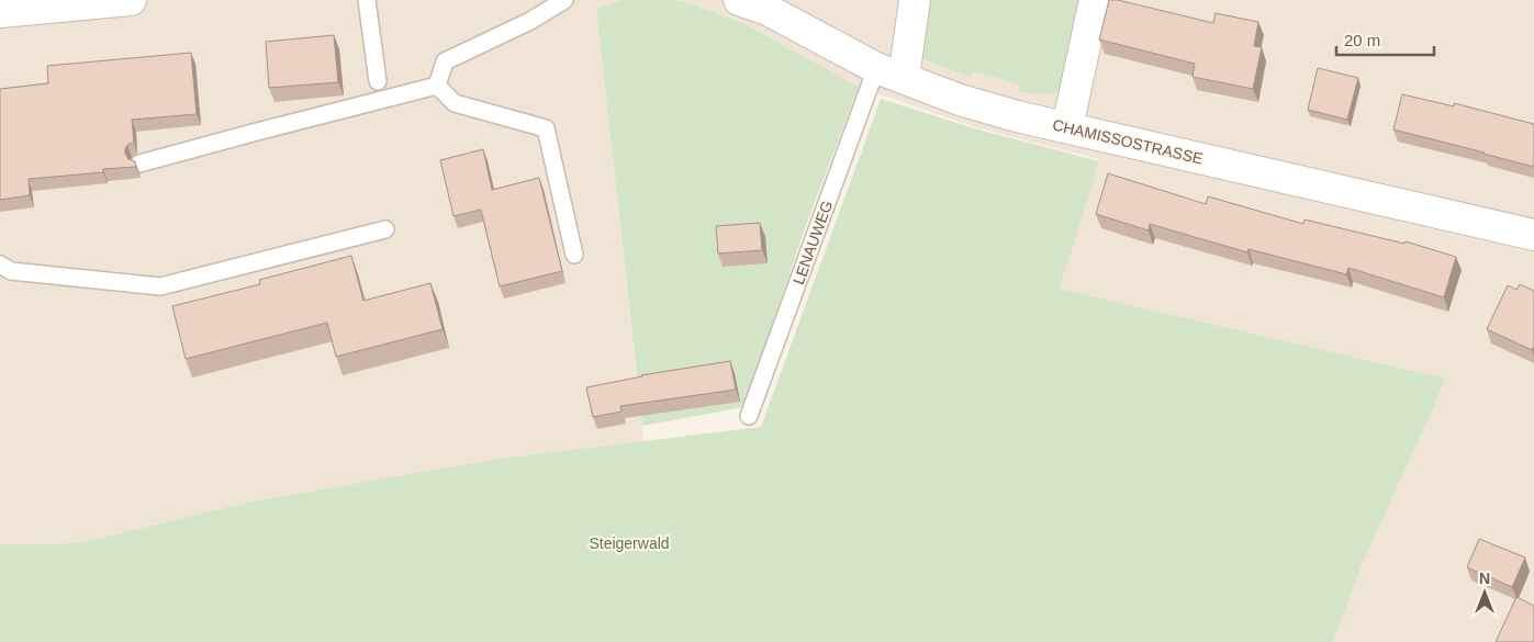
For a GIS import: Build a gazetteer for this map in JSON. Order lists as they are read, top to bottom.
{
  "streets": {
    "street": ["CHAMISSOSTRASSE"],
    "lane": ["LENAUWEG"]
  },
  "crossings": [
    ["CHAMISSOSTRASSE", "LENAUWEG"]
  ],
  "parks": ["Steigerwald"],
  "scale_bar": "20 m",
  "north": "top"
}
